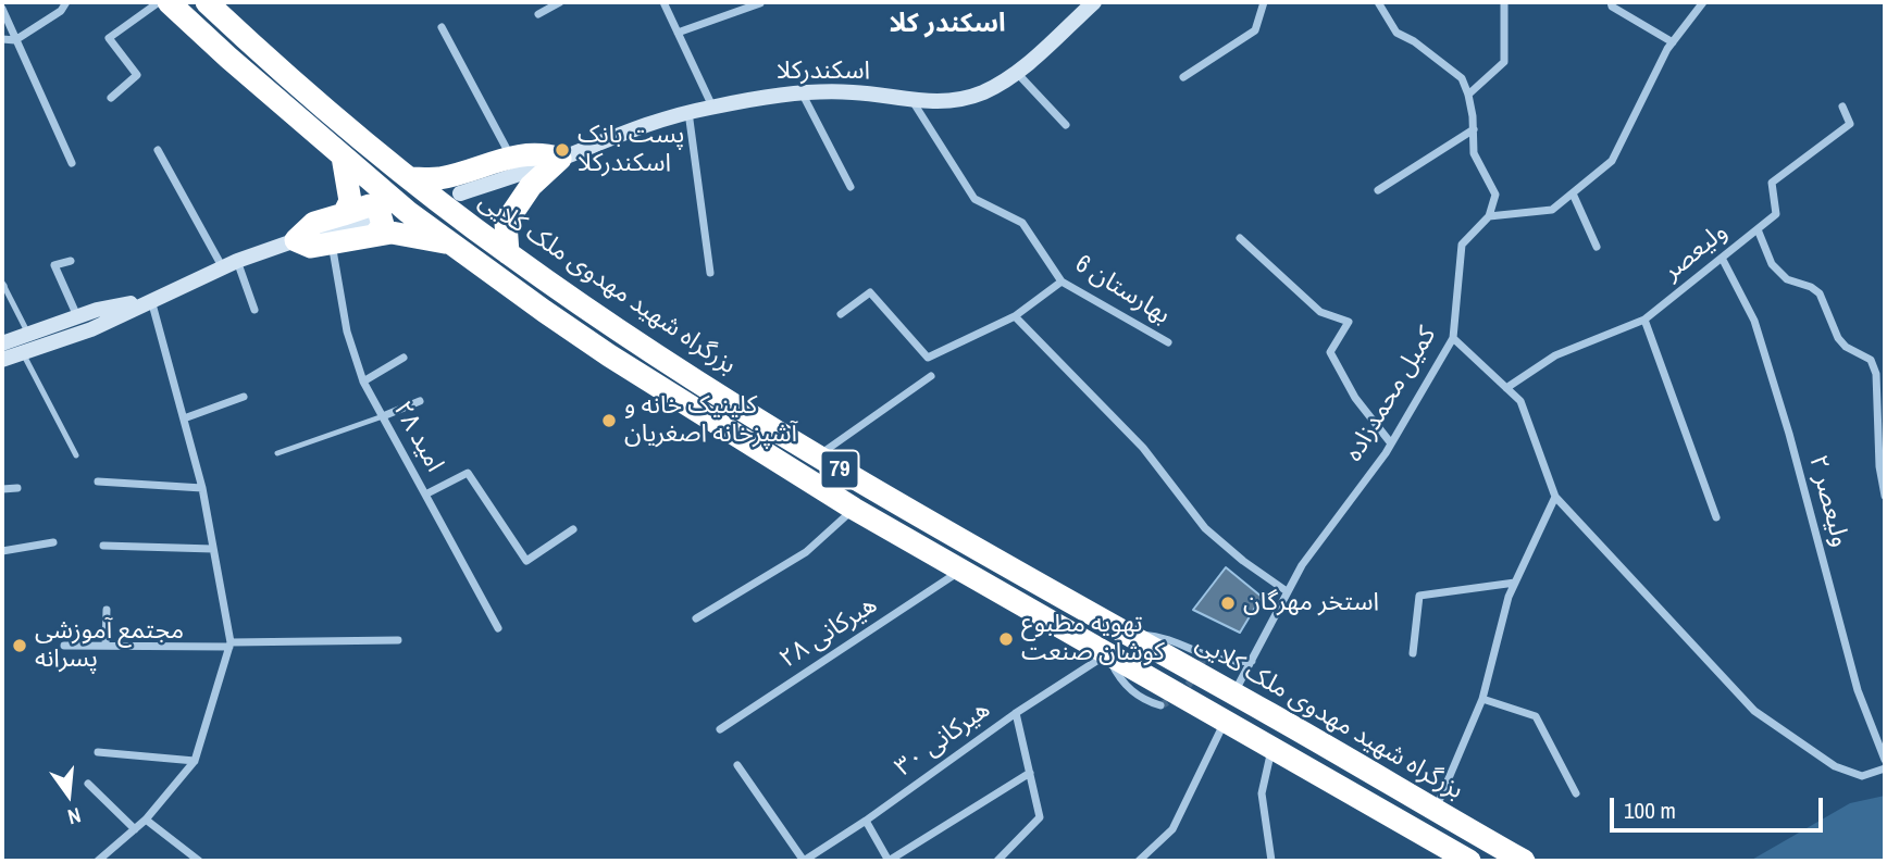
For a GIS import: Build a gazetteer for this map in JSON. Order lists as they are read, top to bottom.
{
  "streets": {
    "highway": ["بزرگراه شهید مهدوی ملک کلایی", "79"],
    "street": [
      "اسکندرکلا",
      "ولیعصر",
      "بهارستان 6",
      "کمیل محمدزاده",
      "امید ۲۸",
      "ولیعصر ۲",
      "هیرکانی ۲۸",
      "هیرکانی ۳۰"
    ]
  },
  "crossings": [
    ["اسکندرکلا", "بهارستان 6"],
    ["ولیعصر", "ولیعصر ۲"],
    ["بزرگراه شهید مهدوی ملک کلایی", "کمیل محمدزاده"],
    ["79", "هیرکانی ۲۸"],
    ["79", "هیرکانی ۳۰"]
  ],
  "districts": ["اسکندر کلا"],
  "places": [
    "پست بانک اسکندرکلا",
    "کلینیک خانه و آشپزخانه اصغریان",
    "استخر مهرگان",
    "تهویه مطبوع کوشان صنعت",
    "مجتمع آموزشی پسرانه"
  ],
  "scale_bar": "100 m",
  "north": "bottom"
}
